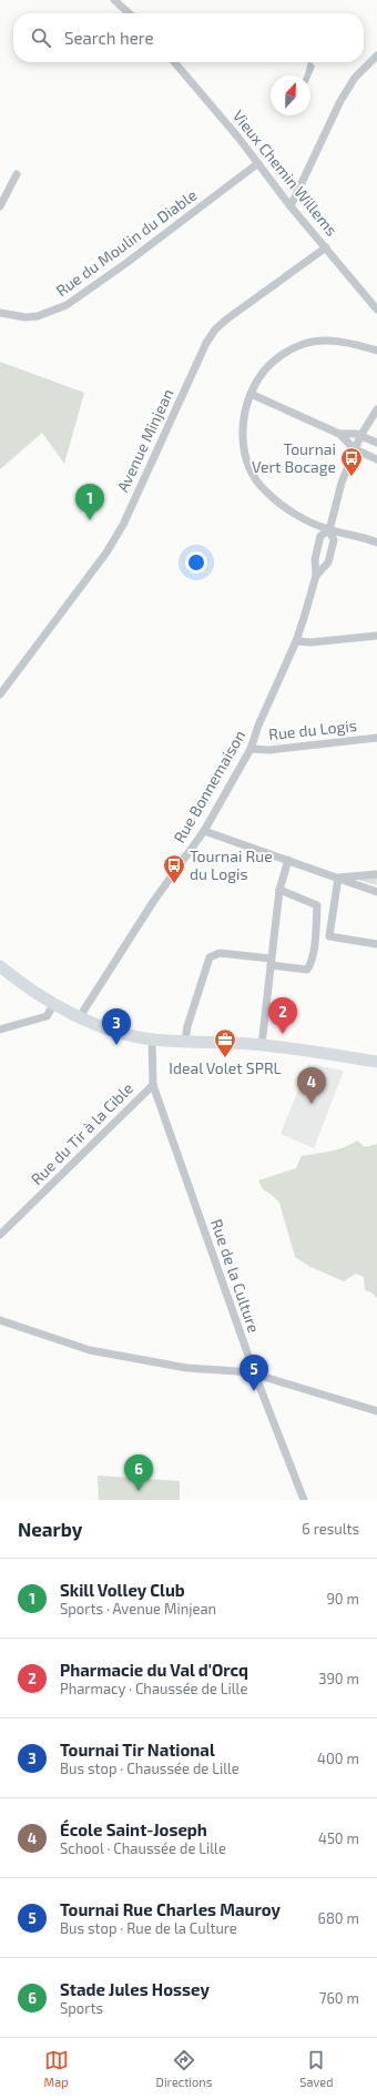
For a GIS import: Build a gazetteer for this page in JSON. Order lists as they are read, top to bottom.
{
  "streets": {
    "street": [
      "Vieux Chemin Willems",
      "Rue du Moulin du Diable",
      "Avenue Minjean",
      "Rue du Logis",
      "Rue Bonnemaison",
      "Rue du Tir à la Cible",
      "Rue de la Culture"
    ]
  },
  "crossings": [
    ["Vieux Chemin Willems", "Rue du Moulin du Diable"],
    ["Vieux Chemin Willems", "Avenue Minjean"],
    ["Rue du Logis", "Rue Bonnemaison"],
    ["Rue du Tir à la Cible", "Rue de la Culture"]
  ],
  "places": {
    "bus stop": ["Tournai Vert Bocage", "Tournai Rue du Logis"],
    "office": ["Ideal Volet SPRL"]
  },
  "north": "top",
  "page": {
    "search": "Search here",
    "pins": [
      "1",
      "2",
      "3",
      "4",
      "5",
      "6"
    ],
    "heading": ["Nearby", "6 results"],
    "list": [
      {
        "mark": "1",
        "name": "Skill Volley Club",
        "note": "Sports · Avenue Minjean",
        "value": "90 m"
      },
      {
        "mark": "2",
        "name": "Pharmacie du Val d'Orcq",
        "note": "Pharmacy · Chaussée de Lille",
        "value": "390 m"
      },
      {
        "mark": "3",
        "name": "Tournai Tir National",
        "note": "Bus stop · Chaussée de Lille",
        "value": "400 m"
      },
      {
        "mark": "4",
        "name": "École Saint-Joseph",
        "note": "School · Chaussée de Lille",
        "value": "450 m"
      },
      {
        "mark": "5",
        "name": "Tournai Rue Charles Mauroy",
        "note": "Bus stop · Rue de la Culture",
        "value": "680 m"
      },
      {
        "mark": "6",
        "name": "Stade Jules Hossey",
        "note": "Sports",
        "value": "760 m"
      }
    ],
    "nav": ["Map", "Directions", "Saved"]
  }
}
